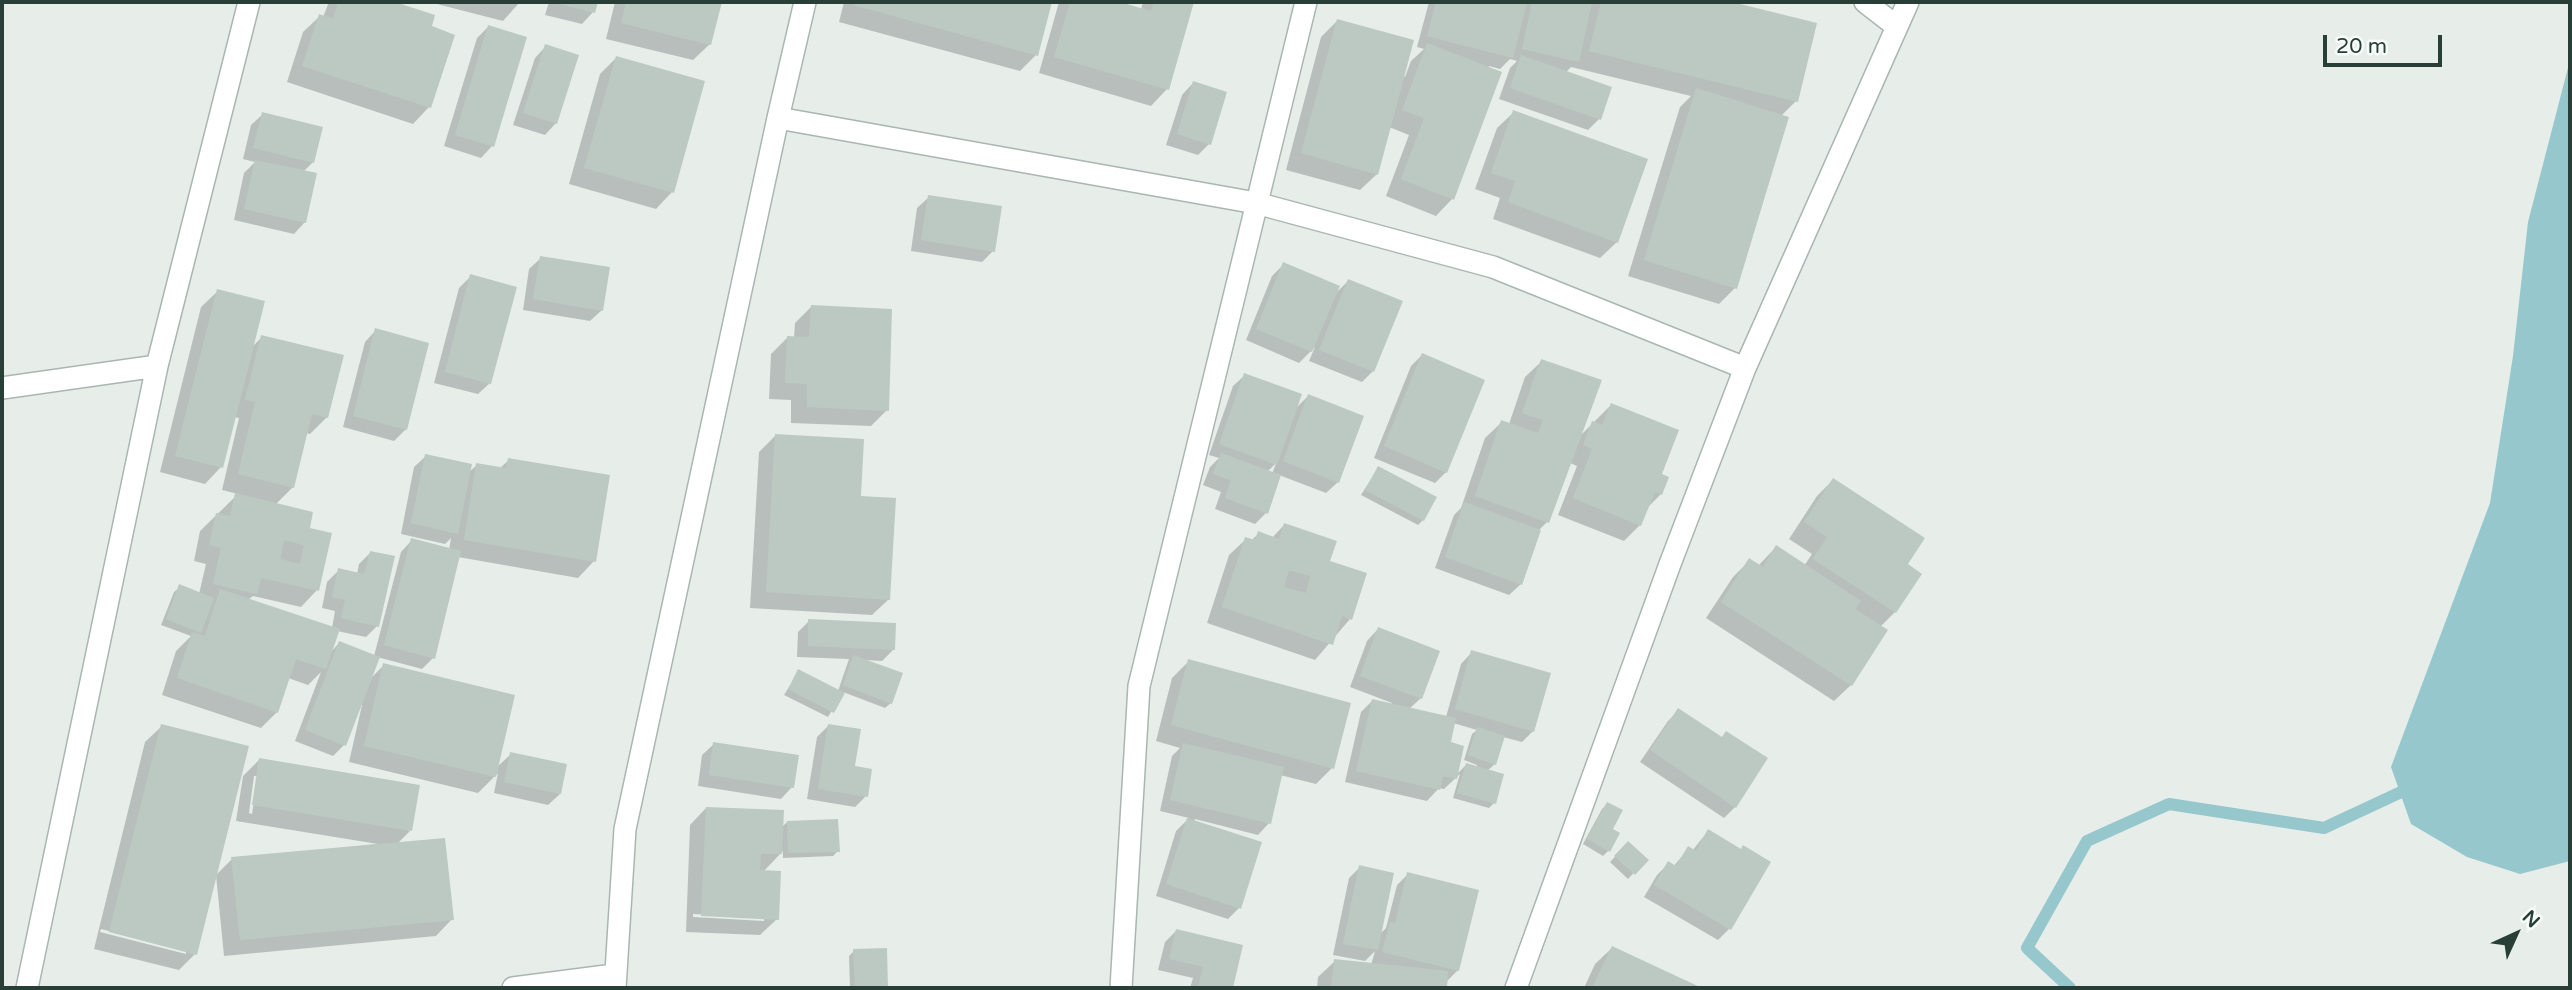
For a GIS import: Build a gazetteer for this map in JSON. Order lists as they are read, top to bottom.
{
  "scale_bar": "20 m",
  "north": "top right"
}
